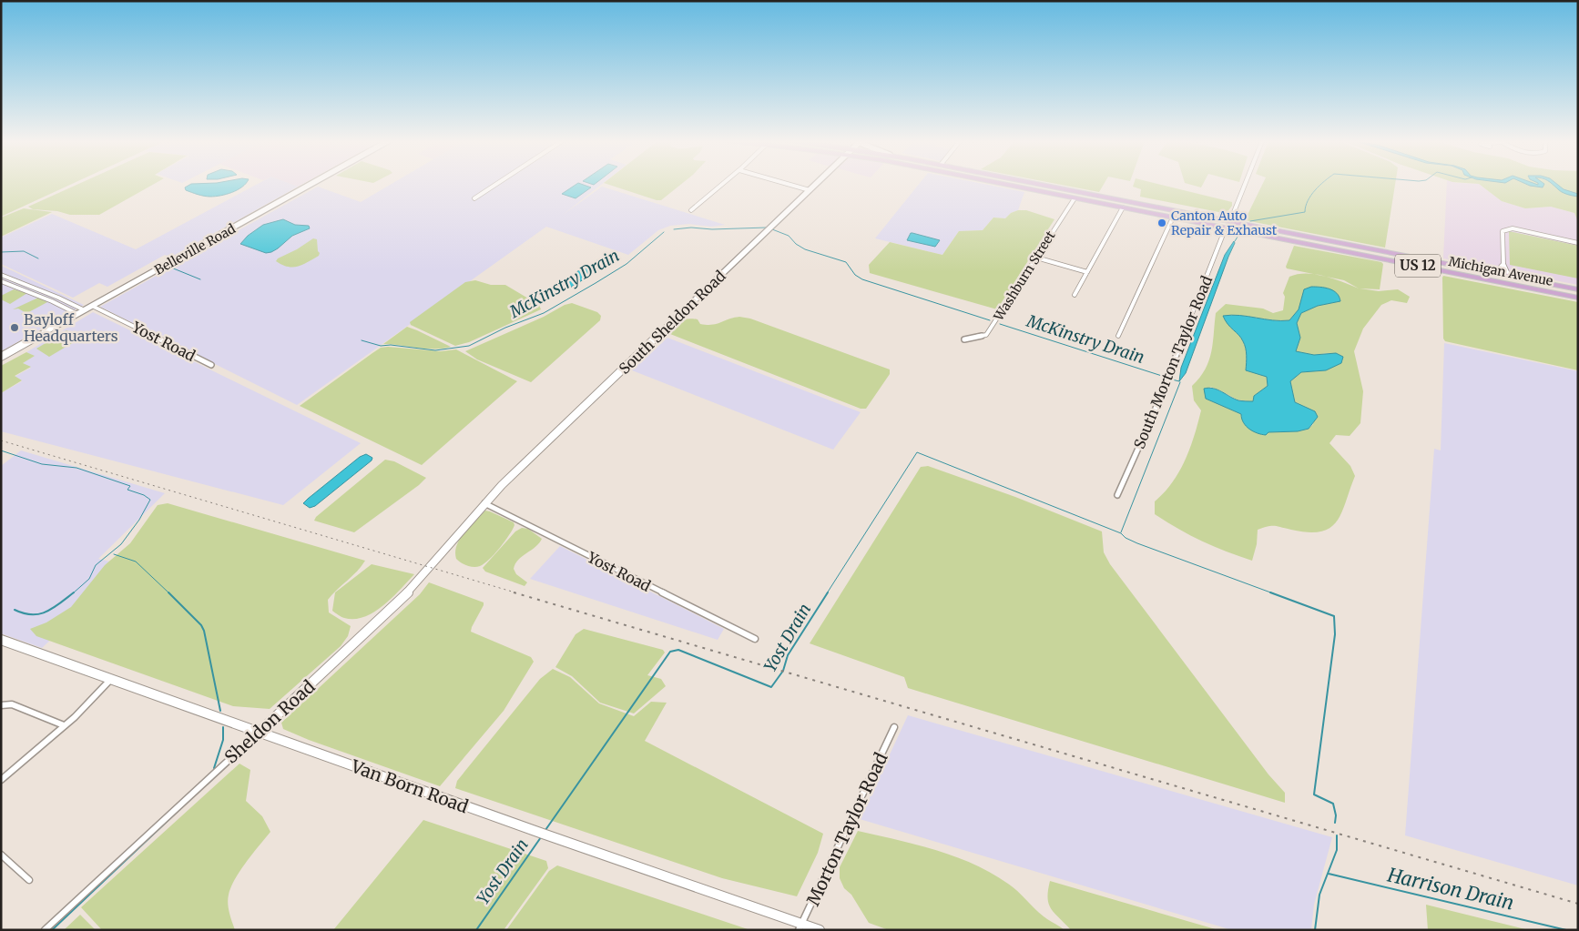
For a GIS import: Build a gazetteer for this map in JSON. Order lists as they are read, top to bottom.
{
  "streets": {
    "main road": ["US 12", "Michigan Avenue"],
    "street": [
      "Belleville Road",
      "Washburn Street",
      "South Sheldon Road",
      "Yost Road",
      "South Morton Taylor Road",
      "Sheldon Road",
      "Van Born Road",
      "Morton Taylor Road"
    ]
  },
  "crossings": [
    ["Belleville Road", "Yost Road"],
    ["Michigan Avenue", "Washburn Street"],
    ["Michigan Avenue", "South Morton Taylor Road"],
    ["South Sheldon Road", "Yost Road"],
    ["South Sheldon Road", "Sheldon Road"],
    ["Yost Road", "Sheldon Road"],
    ["Sheldon Road", "Van Born Road"],
    ["Van Born Road", "Morton Taylor Road"]
  ],
  "water": ["McKinstry Drain", "Yost Drain", "Harrison Drain"],
  "places": ["Canton Auto Repair & Exhaust", "Bayloff Headquarters"]
}
